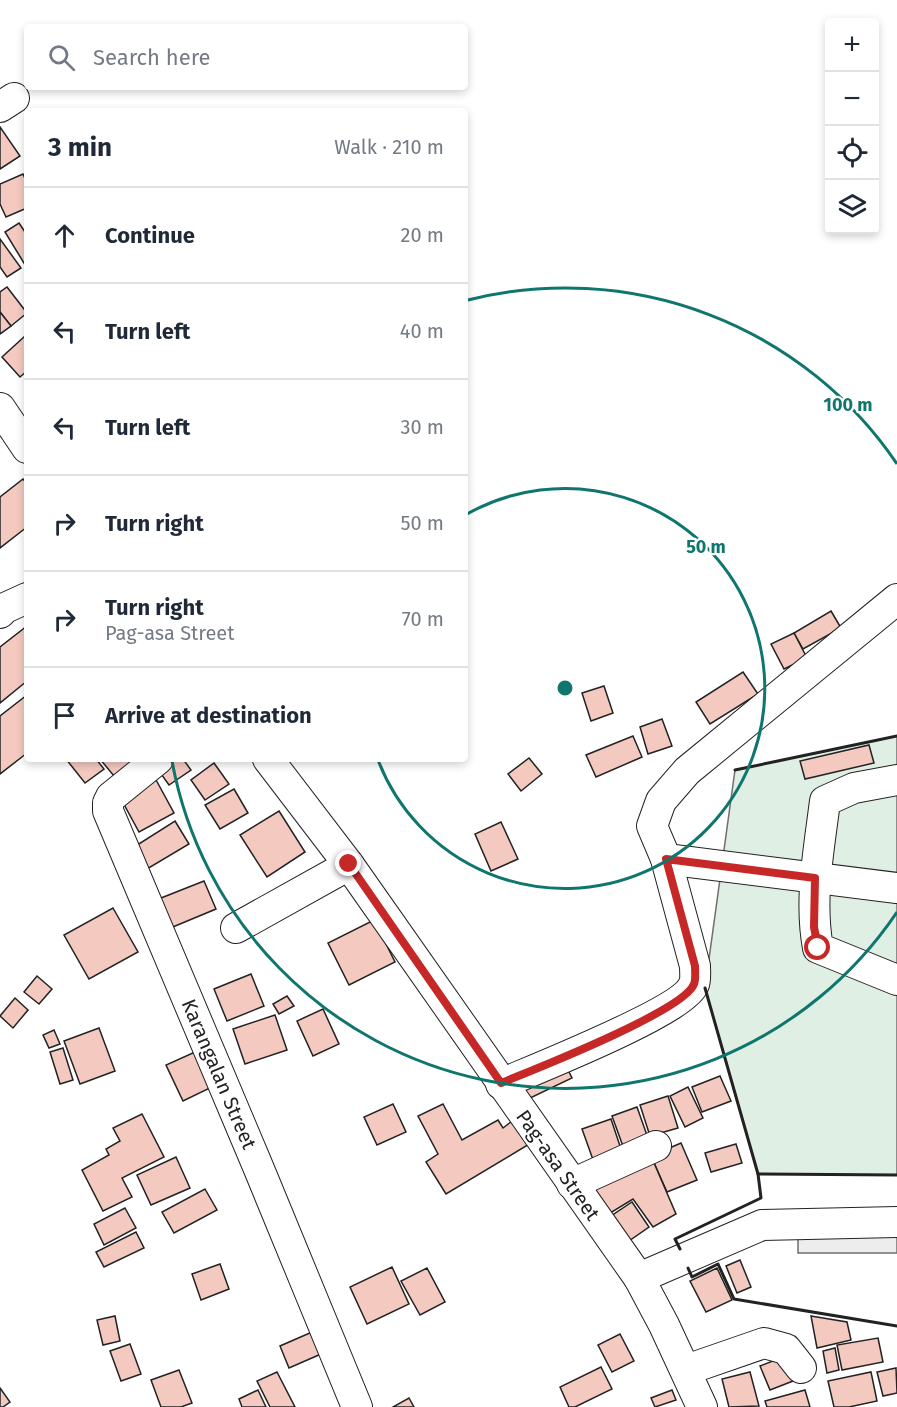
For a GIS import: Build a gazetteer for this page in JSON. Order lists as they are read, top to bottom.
{
  "streets": {
    "street": ["Karangalan Street", "Pag-asa Street"]
  },
  "page": {
    "map_buttons": ["+", "−"],
    "search": "Search here",
    "heading": ["3 min", "Walk · 210 m"],
    "list": [
      ["Continue", "20 m"],
      ["Turn left", "40 m"],
      ["Turn left", "30 m"],
      ["Turn right", "50 m"],
      ["Turn right", "Pag-asa Street", "70 m"],
      "Arrive at destination"
    ]
  },
  "rings": ["100 m", "50 m"]
}
